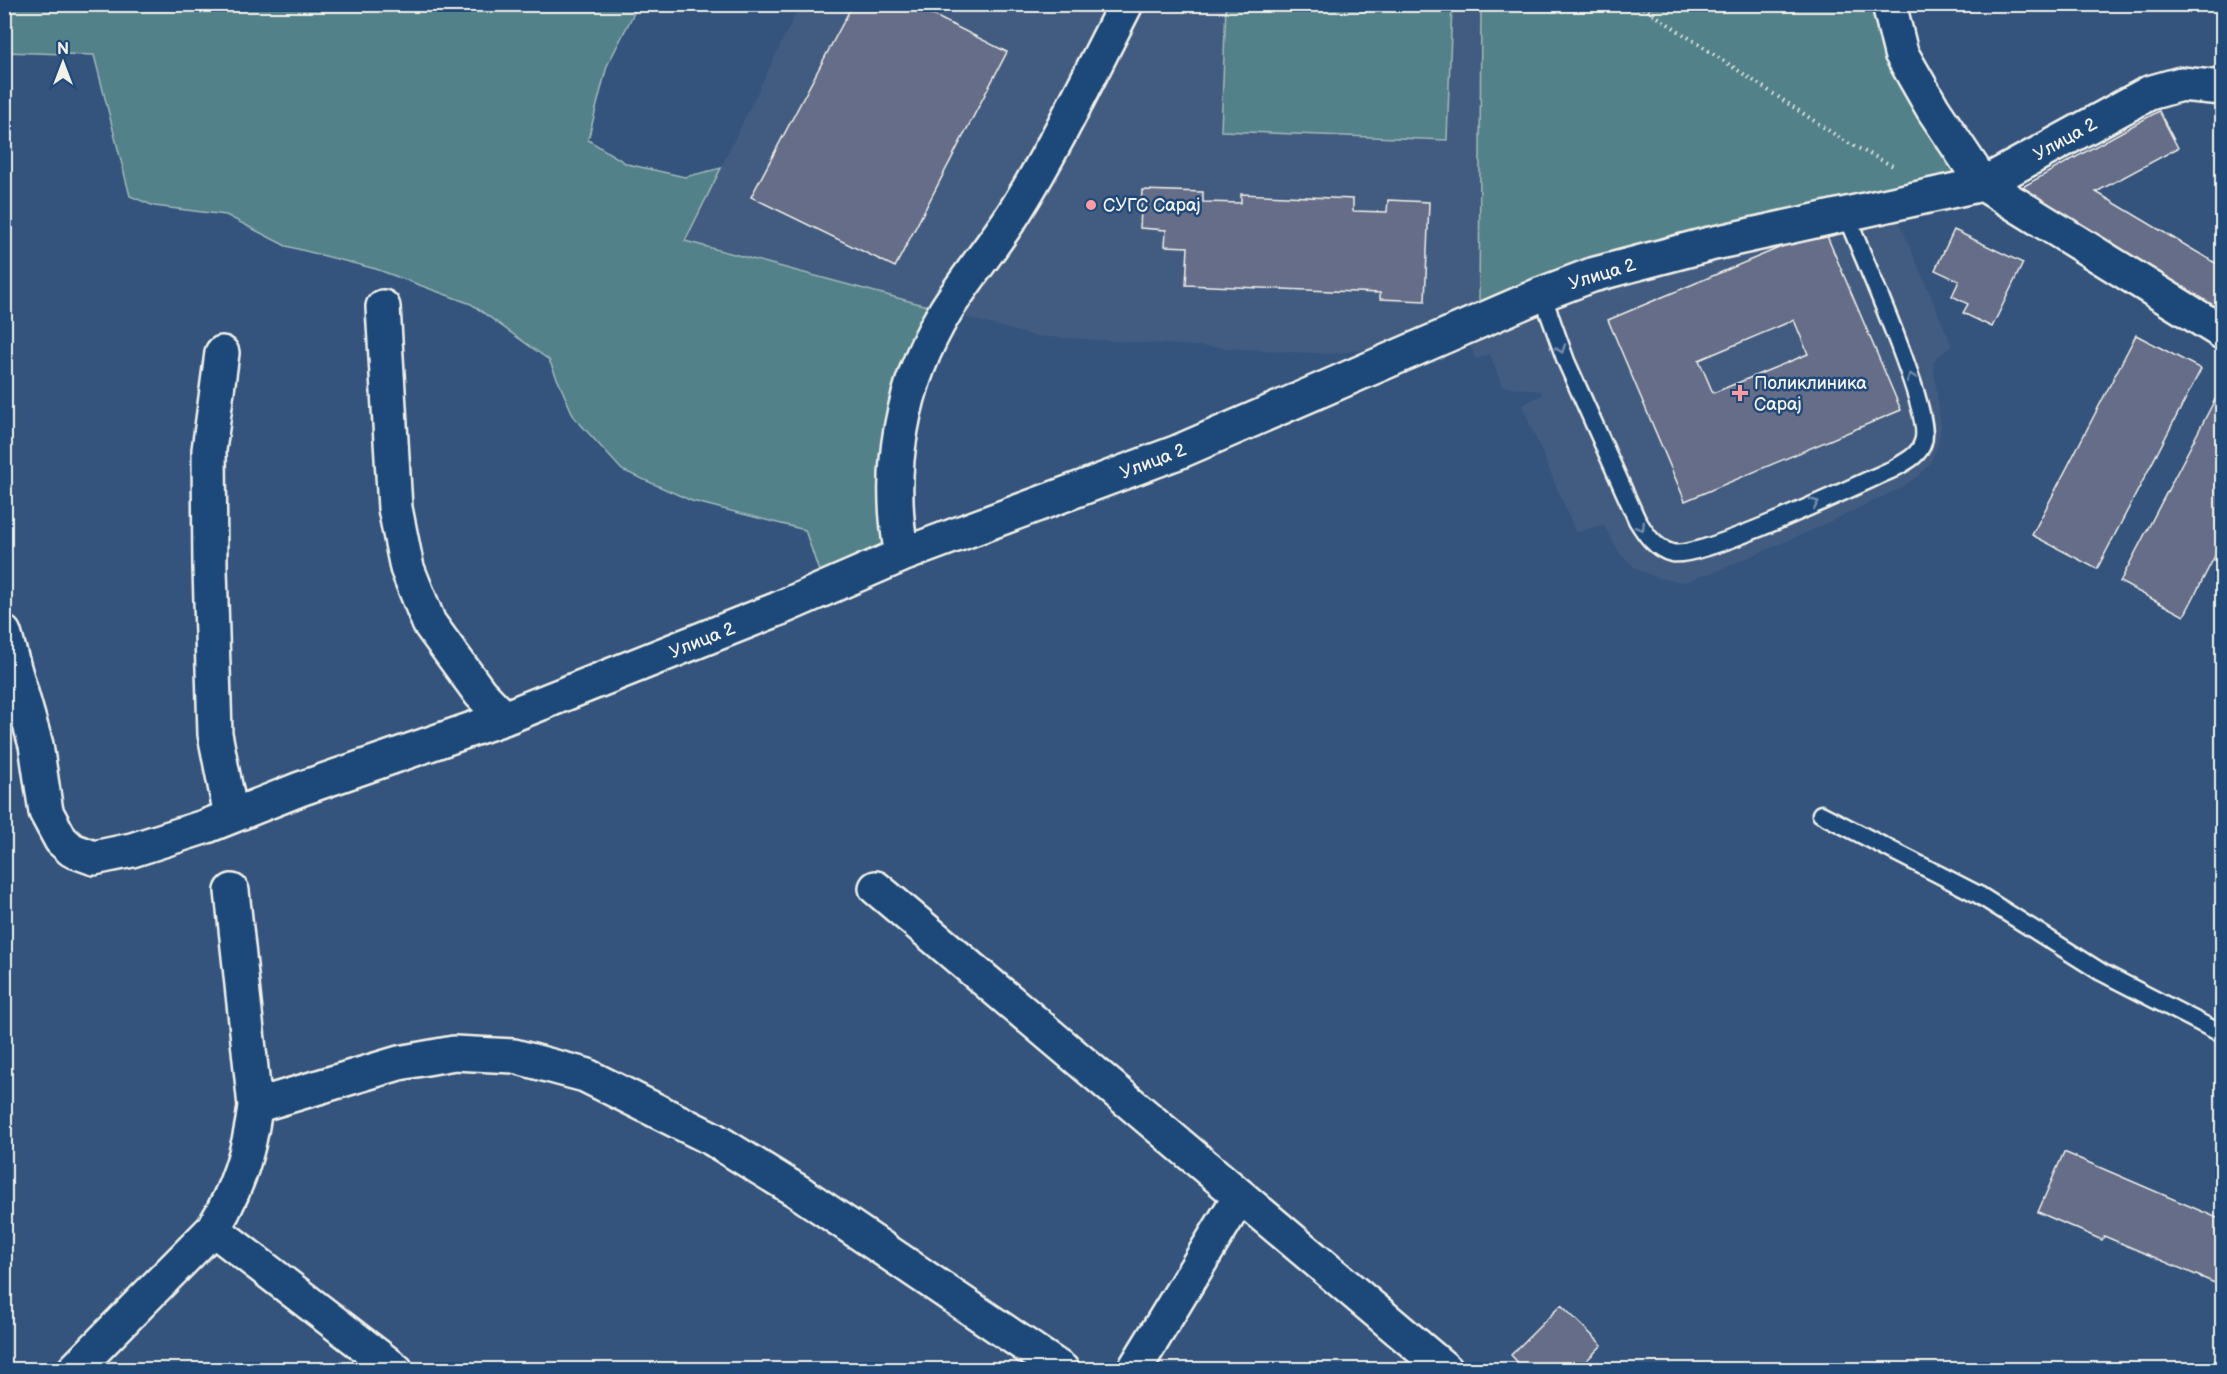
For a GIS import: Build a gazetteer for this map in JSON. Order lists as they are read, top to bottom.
{
  "streets": {
    "street": ["Улица 2"]
  },
  "places": {
    "other": ["СУГС Сарај"],
    "health": ["Поликлиника Сарај"]
  },
  "north": "top"
}
